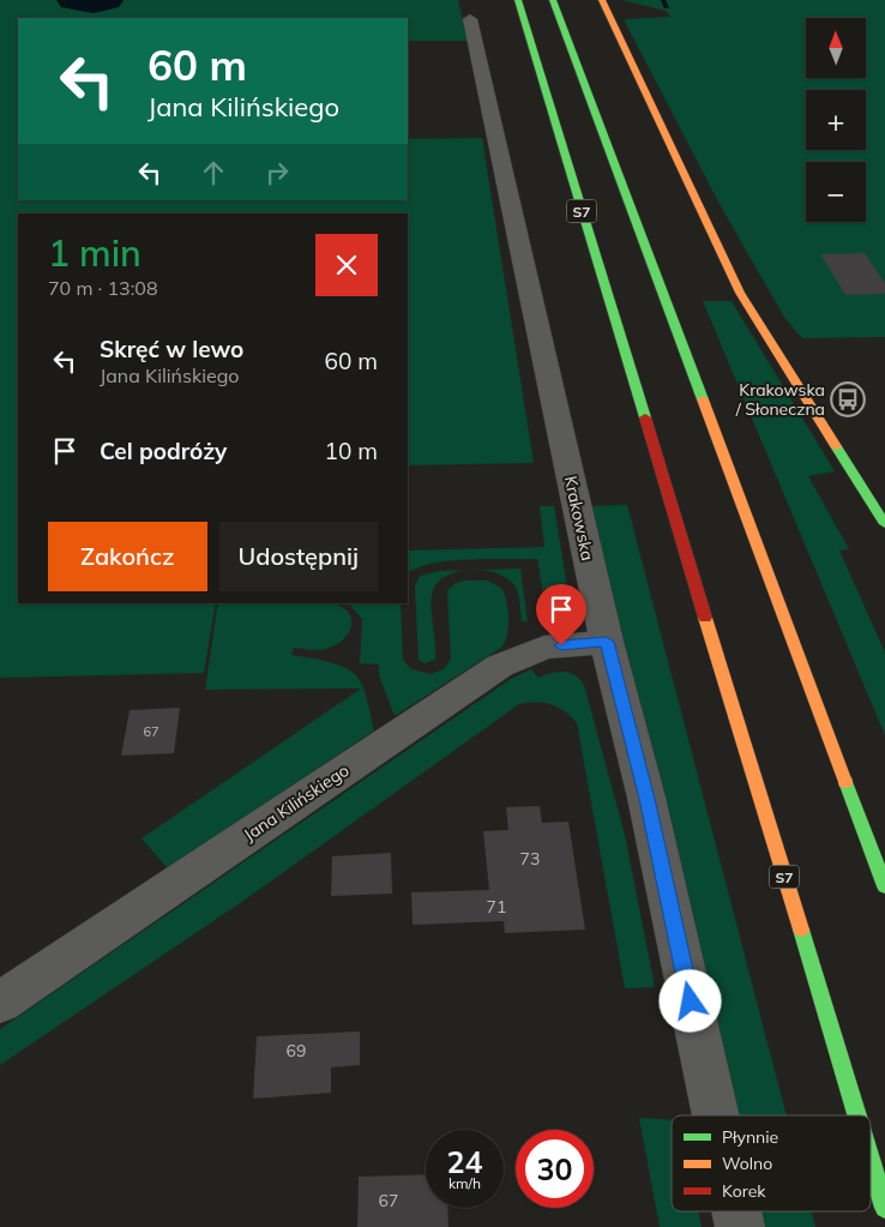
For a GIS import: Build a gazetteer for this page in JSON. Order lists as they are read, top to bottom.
{
  "streets": {
    "main road": ["S7"],
    "street": ["Krakowska", "Jana Kilińskiego"]
  },
  "crossings": [
    ["Krakowska", "Jana Kilińskiego"]
  ],
  "places": {
    "bus stop": ["Krakowska / Słoneczna"]
  },
  "house_numbers": [
    "67",
    "73",
    "71",
    "69",
    "67"
  ],
  "legend": ["Płynnie", "Wolno", "Korek"],
  "north": "top",
  "page": {
    "map_buttons": ["+", "−"],
    "turn": ["60 m", "Jana Kilińskiego"],
    "heading": ["1 min", "70 m · 13:08"],
    "list": [
      {
        "name": "Skręć w lewo",
        "note": "Jana Kilińskiego",
        "value": "60 m"
      },
      {
        "name": "Cel podróży",
        "value": "10 m"
      }
    ],
    "buttons": ["Zakończ", "Udostępnij"],
    "speed": "24 km/h",
    "limit": "30"
  }
}
